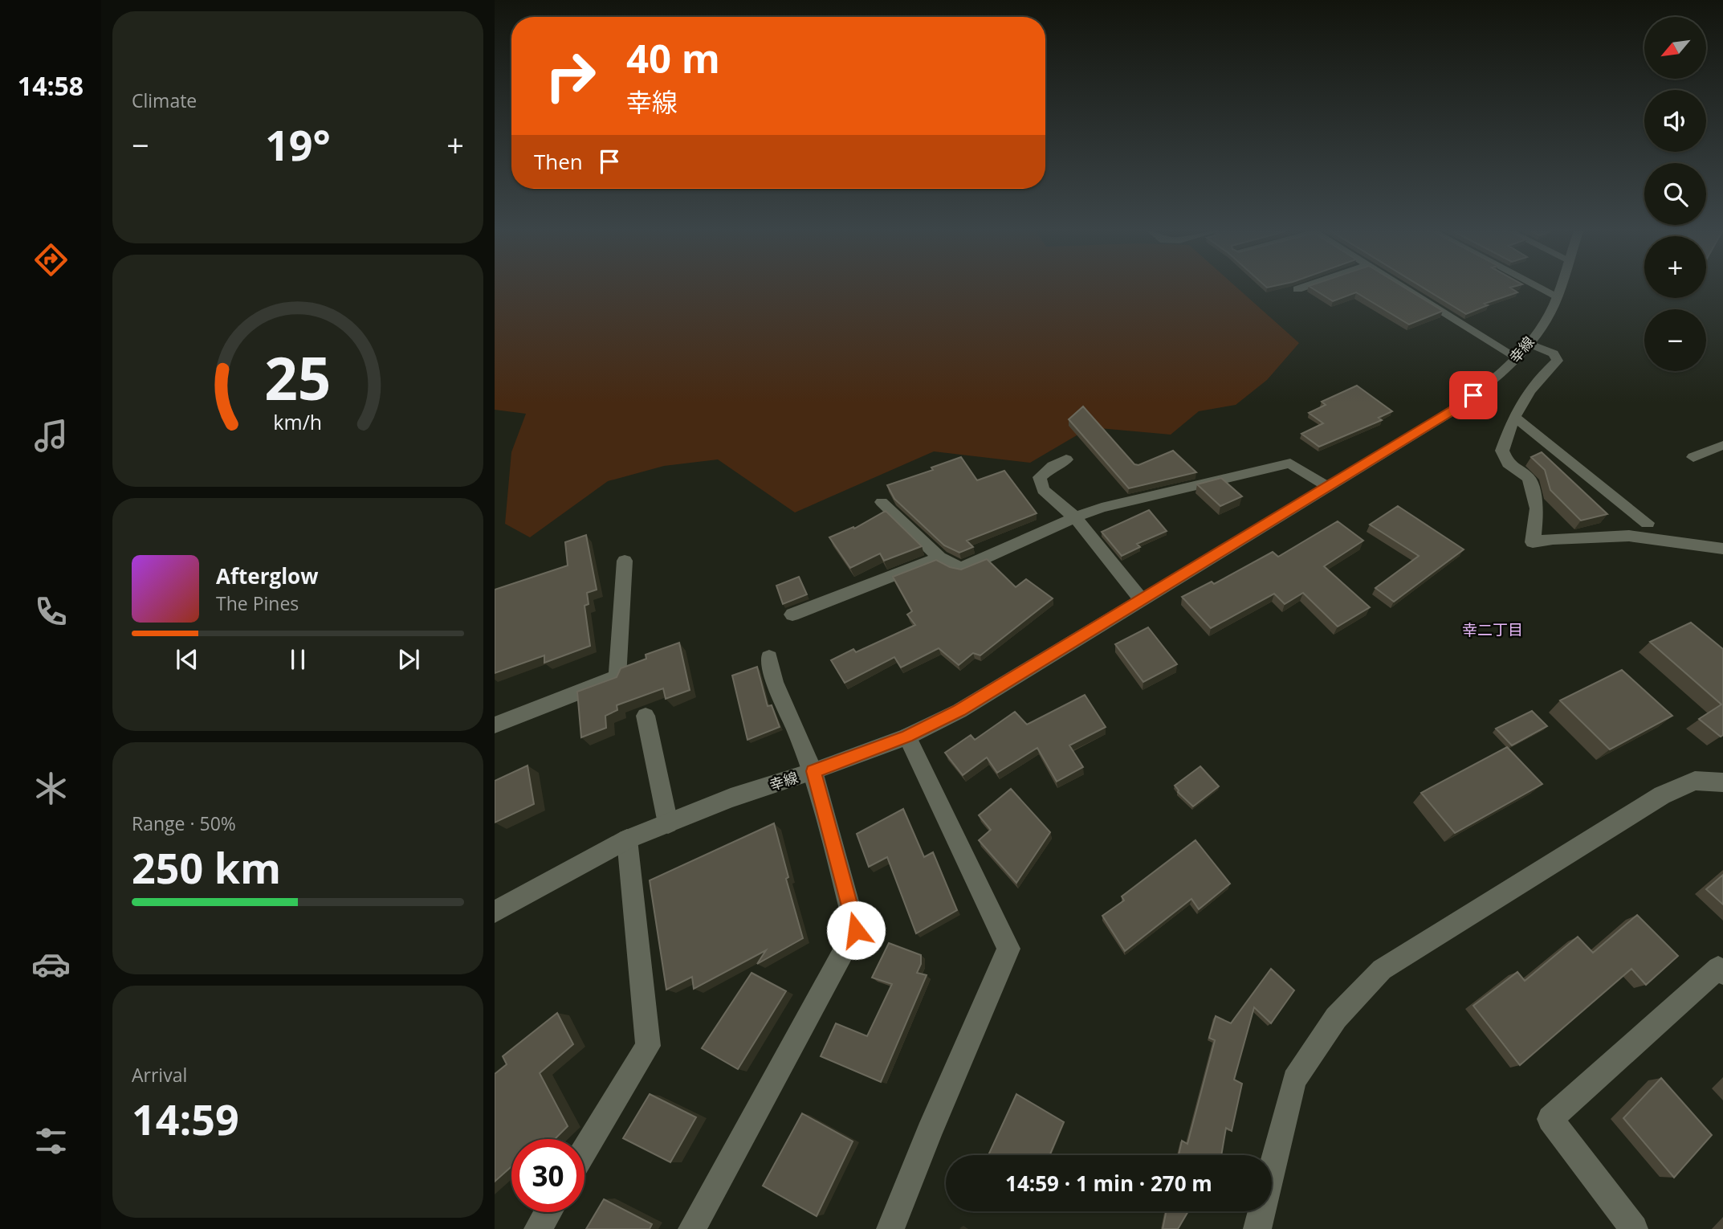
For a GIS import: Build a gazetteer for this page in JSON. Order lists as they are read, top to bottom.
{
  "streets": {
    "street": ["幸線"]
  },
  "districts": ["幸二丁目"],
  "north": "bottom left",
  "page": {
    "tabs": "14:58",
    "tile": [
      "Climate",
      ["Range · 50%", "250 km"],
      ["Arrival", "14:59"]
    ],
    "map_buttons": ["+", "−"],
    "turn": ["40 m", "幸線"],
    "heat": ["−", "19°", "+"],
    "then": "Then",
    "song": ["Afterglow", "The Pines"],
    "limit": "30",
    "trip": "14:59 · 1 min · 270 m",
    "gauge": ["25", "km/h"]
  }
}
